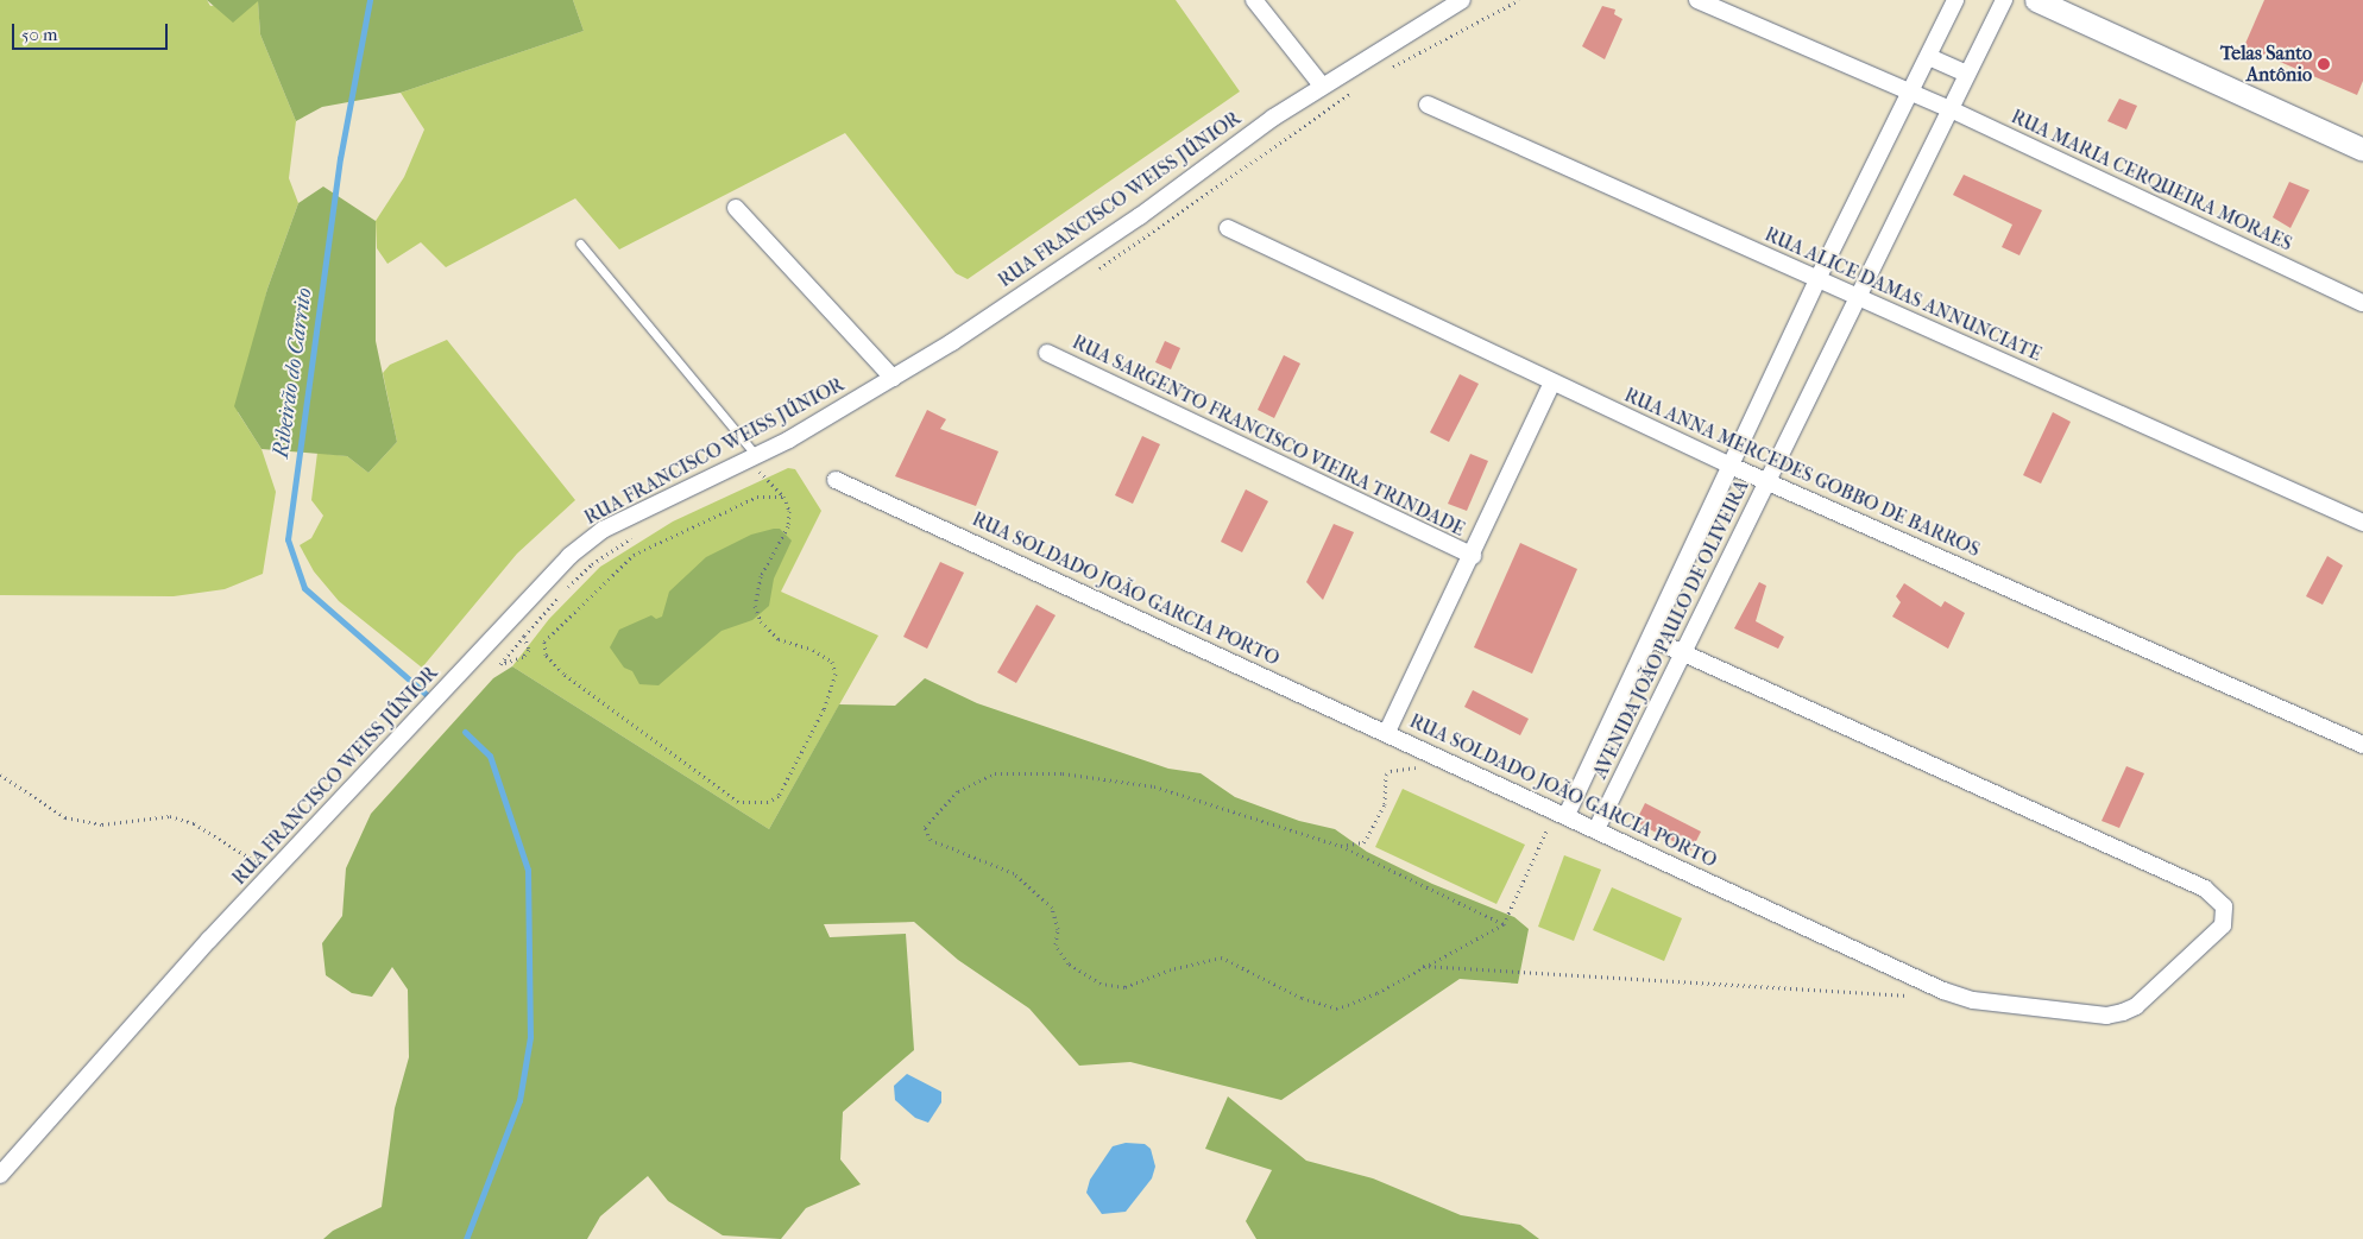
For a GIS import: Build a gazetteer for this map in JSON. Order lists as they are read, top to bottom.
{
  "streets": {
    "street": [
      "RUA MARIA CERQUEIRA MORAES",
      "RUA FRANCISCO WEISS JÚNIOR",
      "RUA ALICE DAMAS ANNUNCIATE",
      "RUA SARGENTO FRANCISCO VIEIRA TRINDADE",
      "RUA ANNA MERCEDES GOBBO DE BARROS",
      "RUA SOLDADO JOÃO GARCIA PORTO",
      "AVENIDA JOÃO PAULO DE OLIVEIRA"
    ]
  },
  "crossings": [
    ["RUA MARIA CERQUEIRA MORAES", "AVENIDA JOÃO PAULO DE OLIVEIRA"],
    ["RUA ALICE DAMAS ANNUNCIATE", "AVENIDA JOÃO PAULO DE OLIVEIRA"],
    ["RUA ANNA MERCEDES GOBBO DE BARROS", "AVENIDA JOÃO PAULO DE OLIVEIRA"],
    ["RUA SOLDADO JOÃO GARCIA PORTO", "AVENIDA JOÃO PAULO DE OLIVEIRA"]
  ],
  "water": ["Ribeirão do Carrito"],
  "places": ["Telas Santo Antônio"],
  "scale_bar": "50 m"
}
